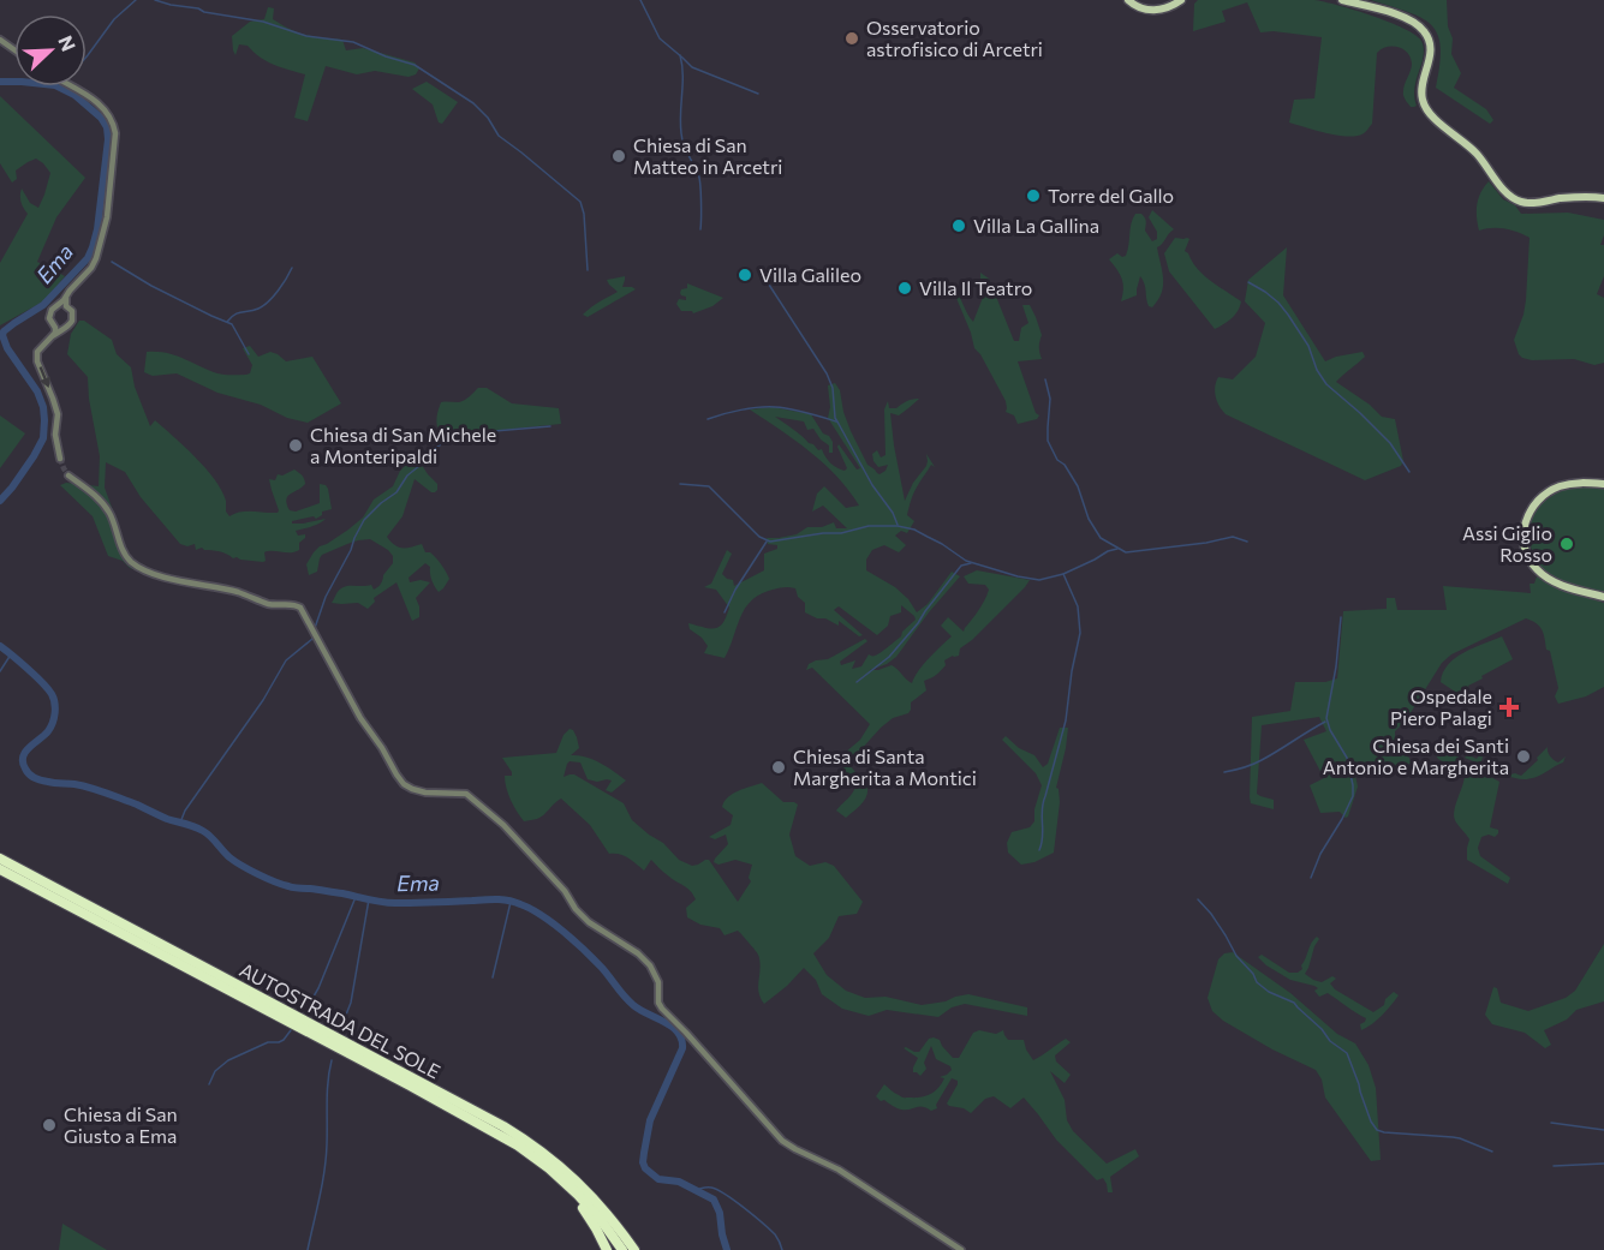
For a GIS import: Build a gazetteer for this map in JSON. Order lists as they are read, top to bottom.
{
  "streets": {
    "highway": ["AUTOSTRADA DEL SOLE"]
  },
  "water": ["Ema"],
  "places": {
    "other": [
      "Osservatorio astrofisico di Arcetri",
      "Chiesa di San Matteo in Arcetri",
      "Torre del Gallo",
      "Villa La Gallina",
      "Villa Galileo",
      "Villa Il Teatro",
      "Chiesa di San Michele a Monteripaldi",
      "Assi Giglio Rosso",
      "Chiesa dei Santi Antonio e Margherita",
      "Chiesa di Santa Margherita a Montici",
      "Chiesa di San Giusto a Ema"
    ],
    "health": ["Ospedale Piero Palagi"]
  },
  "north": "top right"
}
